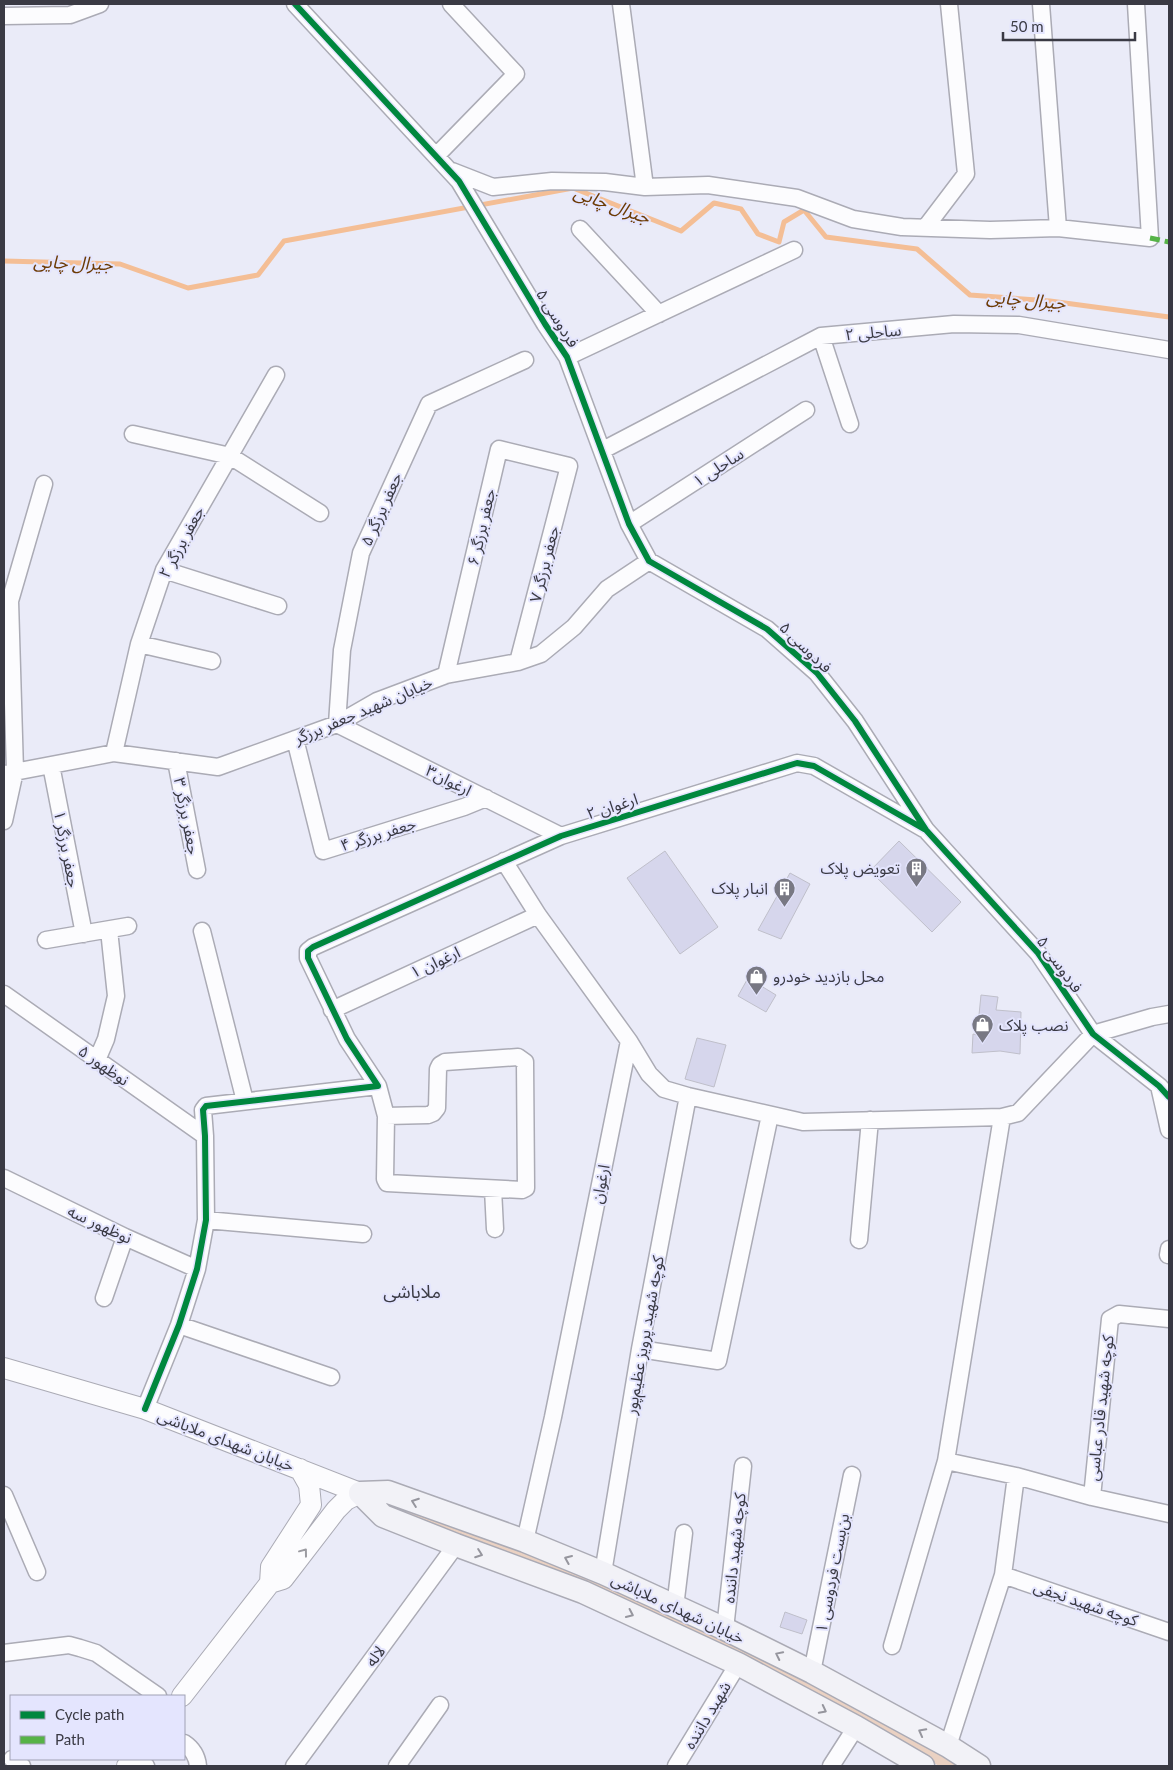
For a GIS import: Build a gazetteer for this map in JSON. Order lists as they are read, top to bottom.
{
  "streets": {
    "main road": ["خیابان شهدای ملاباشی"],
    "street": [
      "فردوسی ۵",
      "ساحلی ۲",
      "ساحلی ۱",
      "جعفر برزگر ۵",
      "جعفر برزگر ۶",
      "جعفر برزگر ۲",
      "جعفر برزگر ۷",
      "خیابان شهید جعفر برزگر",
      "ارغوان۳",
      "ارغوان ۲",
      "جعفر برزگر ۳",
      "جعفر برزگر ۴",
      "جعفر برزگر ۱",
      "ارغوان ۱",
      "نوظهور ۵",
      "ارغوان",
      "نوظهور سه",
      "کوچه شهید پرویز عظیم‌پور",
      "کوچه شهید قادر عباسی",
      "کوچه شهید داننده",
      "بن‌بست فردوسی ۱",
      "کوچه شهید نجفی",
      "لاله",
      "شهید داننده"
    ]
  },
  "crossings": [
    ["فردوسی ۵", "ساحلی ۲"],
    ["فردوسی ۵", "ساحلی ۱"],
    ["فردوسی ۵", "خیابان شهید جعفر برزگر"],
    ["فردوسی ۵", "ارغوان ۲"],
    ["جعفر برزگر ۵", "خیابان شهید جعفر برزگر"],
    ["جعفر برزگر ۵", "ارغوان۳"],
    ["جعفر برزگر ۶", "جعفر برزگر ۷"],
    ["جعفر برزگر ۶", "خیابان شهید جعفر برزگر"],
    ["جعفر برزگر ۲", "خیابان شهید جعفر برزگر"],
    ["جعفر برزگر ۷", "خیابان شهید جعفر برزگر"],
    ["خیابان شهید جعفر برزگر", "ارغوان۳"],
    ["خیابان شهید جعفر برزگر", "جعفر برزگر ۳"],
    ["خیابان شهید جعفر برزگر", "جعفر برزگر ۴"],
    ["خیابان شهید جعفر برزگر", "جعفر برزگر ۱"],
    ["ارغوان۳", "ارغوان ۲"],
    ["ارغوان۳", "جعفر برزگر ۴"],
    ["ارغوان ۲", "ارغوان ۱"],
    ["ارغوان", "خیابان شهدای ملاباشی"],
    ["کوچه شهید پرویز عظیم‌پور", "خیابان شهدای ملاباشی"],
    ["خیابان شهدای ملاباشی", "کوچه شهید داننده"],
    ["خیابان شهدای ملاباشی", "بن‌بست فردوسی ۱"],
    ["خیابان شهدای ملاباشی", "لاله"],
    ["خیابان شهدای ملاباشی", "شهید داننده"]
  ],
  "districts": ["ملاباشی"],
  "water": ["جیرال چایی"],
  "places": {
    "building": ["تعویض پلاک", "انبار پلاک"],
    "shop": ["محل بازدید خودرو", "نصب پلاک"]
  },
  "legend": ["Cycle path", "Path"],
  "scale_bar": "50 m"
}
